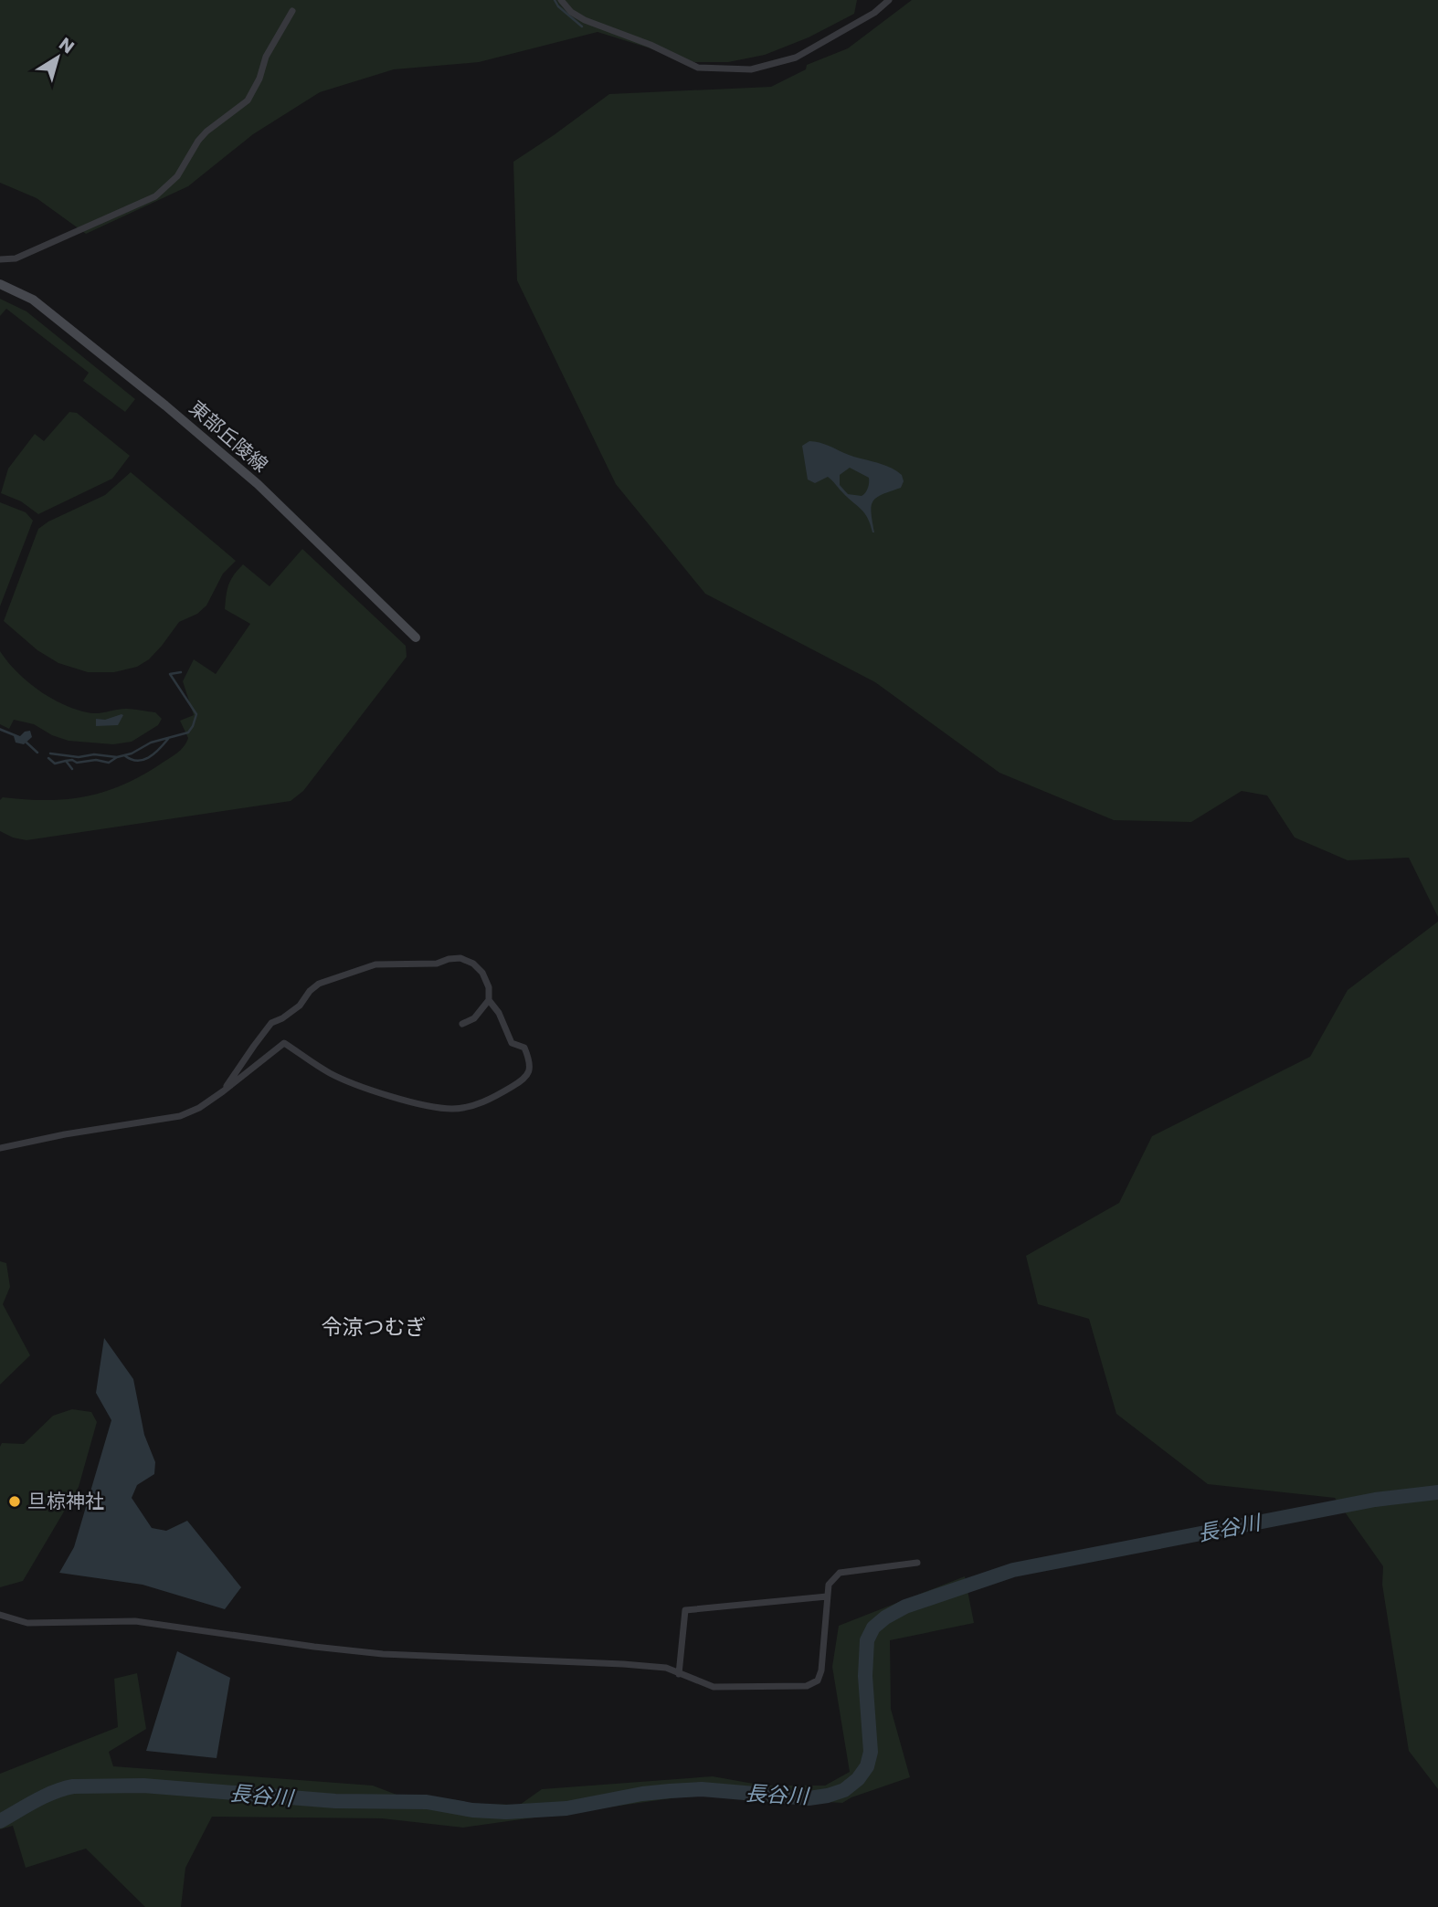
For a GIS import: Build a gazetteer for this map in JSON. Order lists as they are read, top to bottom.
{
  "streets": {
    "street": ["東部丘陵線"]
  },
  "districts": ["令涼つむぎ"],
  "water": ["長谷川"],
  "places": ["旦椋神社"],
  "north": "top right"
}
